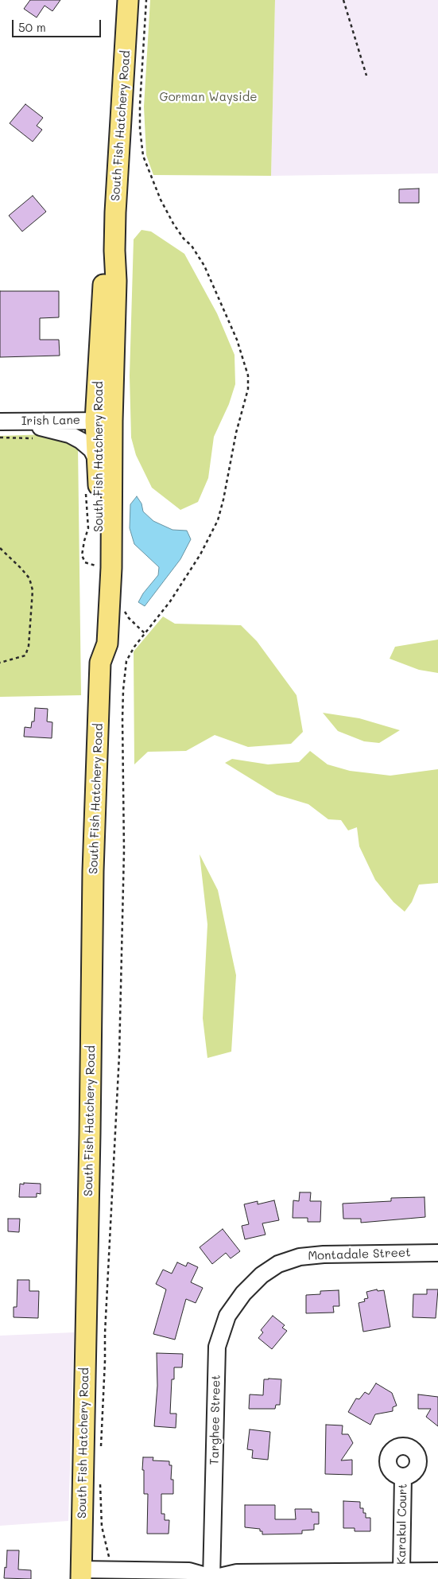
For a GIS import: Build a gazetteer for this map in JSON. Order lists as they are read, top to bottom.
{
  "streets": {
    "main road": ["South Fish Hatchery Road"],
    "street": [
      "Irish Lane",
      "Montadale Street",
      "Targhee Street",
      "Karakul Court"
    ]
  },
  "crossings": [
    ["South Fish Hatchery Road", "Irish Lane"],
    ["Montadale Street", "Targhee Street"]
  ],
  "parks": ["Gorman Wayside"],
  "scale_bar": "50 m"
}
